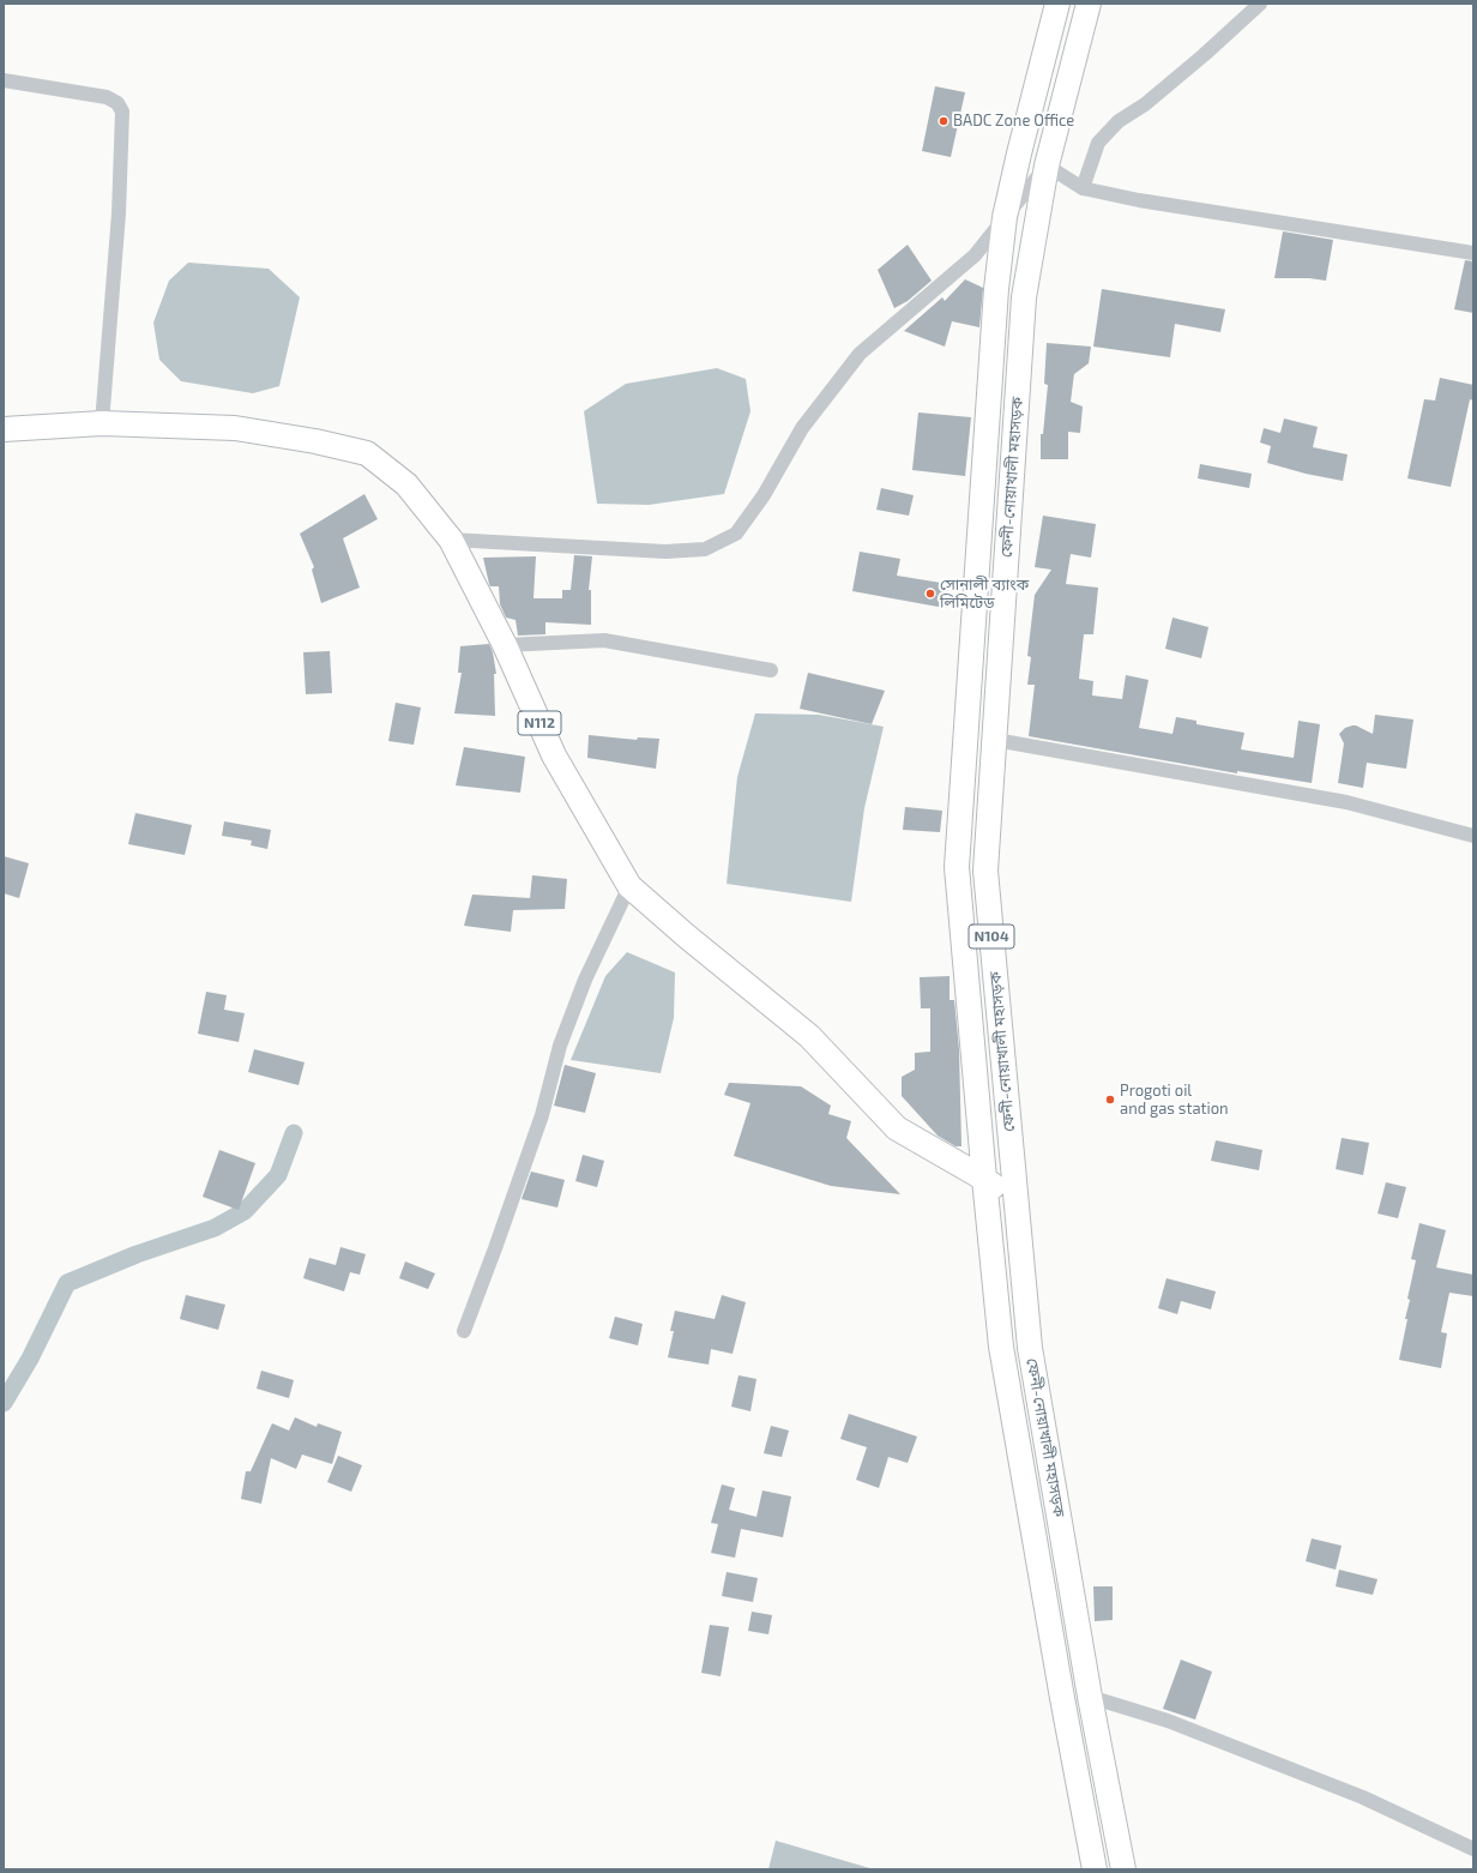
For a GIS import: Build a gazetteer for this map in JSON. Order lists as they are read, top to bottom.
{
  "streets": {
    "highway": ["ফেনী-নোয়াখালী মহাসড়ক", "N112", "N104"]
  },
  "crossings": [
    ["ফেনী-নোয়াখালী মহাসড়ক", "N112"]
  ],
  "places": ["BADC Zone Office", "সোনালী ব্যাংক লিমিটেড", "Progoti oil and gas station"]
}
